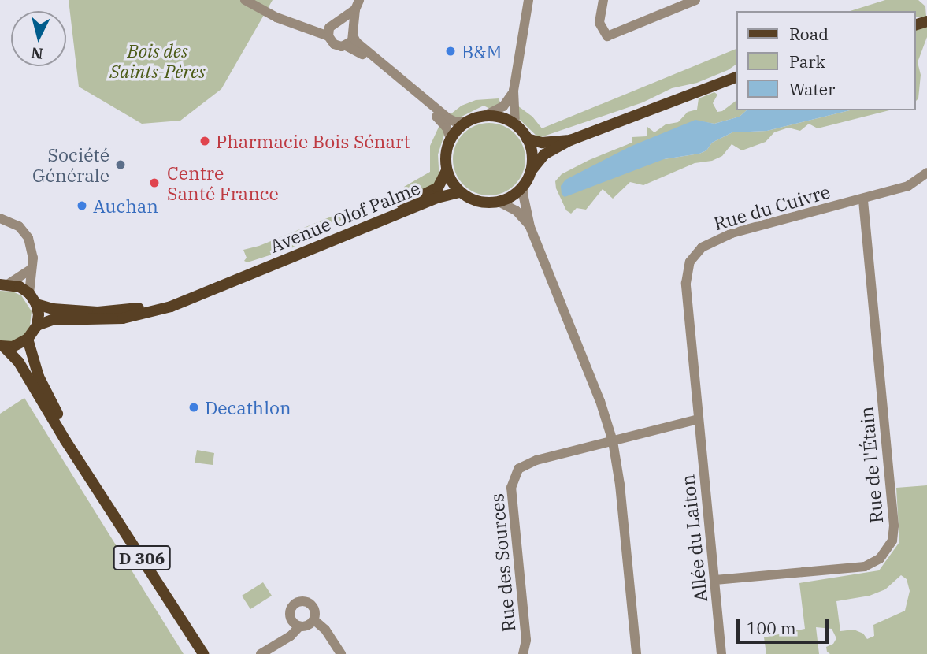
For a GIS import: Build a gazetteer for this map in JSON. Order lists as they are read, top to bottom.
{
  "streets": {
    "main road": ["Avenue Olof Palme", "D 306"],
    "street": [
      "Rue du Cuivre",
      "Rue de l'Étain",
      "Allée du Laiton",
      "Rue des Sources"
    ]
  },
  "crossings": [
    ["Rue du Cuivre", "Rue de l'Étain"],
    ["Rue du Cuivre", "Allée du Laiton"],
    ["Rue de l'Étain", "Allée du Laiton"]
  ],
  "parks": ["Bois des Saints-Pères"],
  "places": [
    "B&M",
    "Pharmacie Bois Sénart",
    "Société Générale",
    "Centre Santé France",
    "Auchan",
    "Decathlon"
  ],
  "legend": ["Road", "Park", "Water"],
  "scale_bar": "100 m",
  "north": "bottom"
}
